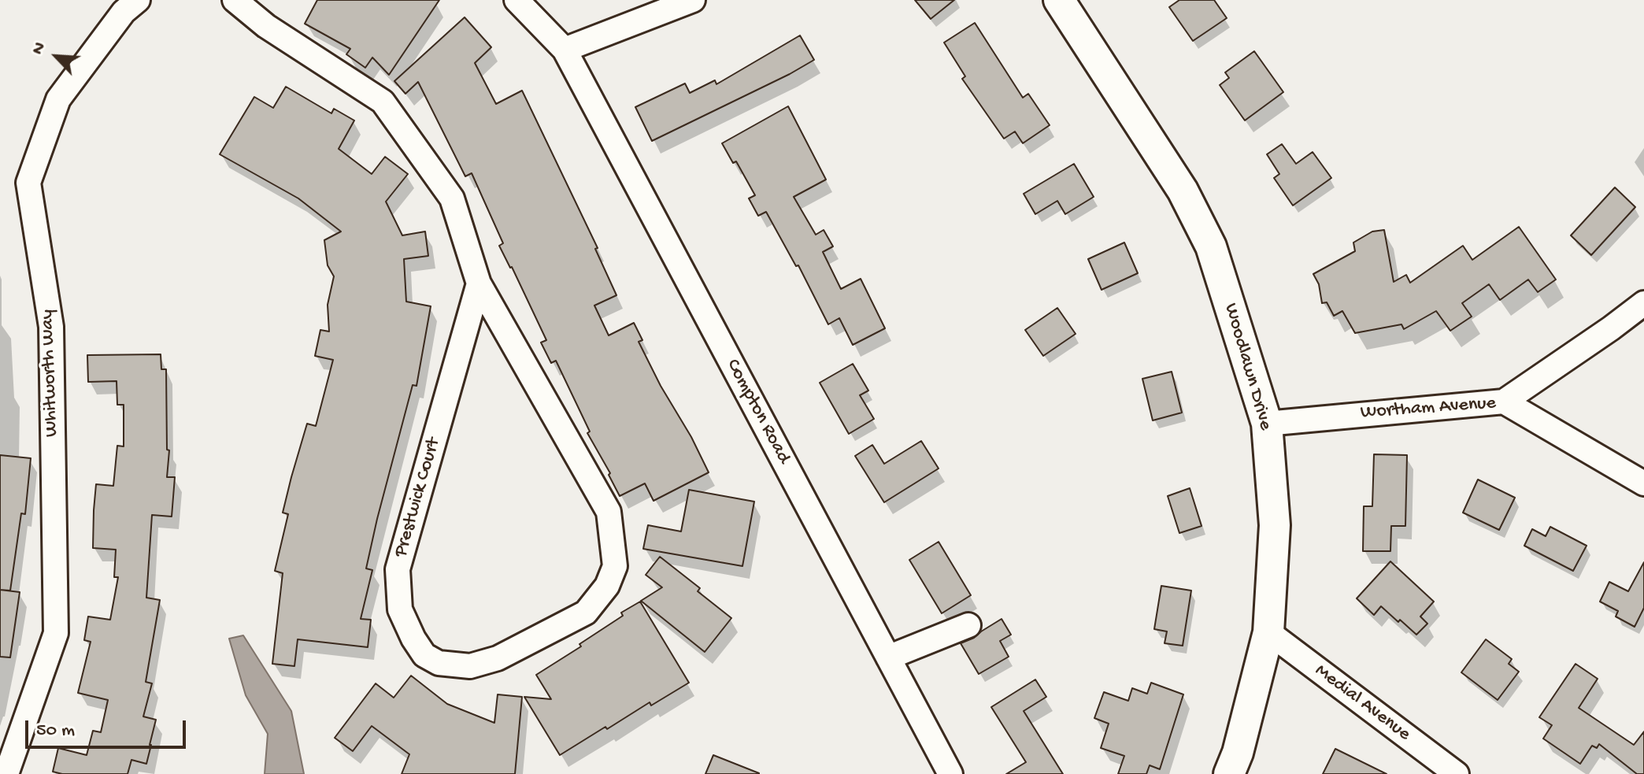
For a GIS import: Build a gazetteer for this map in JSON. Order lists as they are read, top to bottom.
{
  "streets": {
    "main road": ["Woodlawn Drive"],
    "street": [
      "Whitworth Way",
      "Wortham Avenue",
      "Compton Road",
      "Prestwick Court",
      "Medial Avenue"
    ]
  },
  "crossings": [
    ["Woodlawn Drive", "Wortham Avenue"],
    ["Woodlawn Drive", "Medial Avenue"]
  ],
  "scale_bar": "50 m",
  "north": "top left"
}
